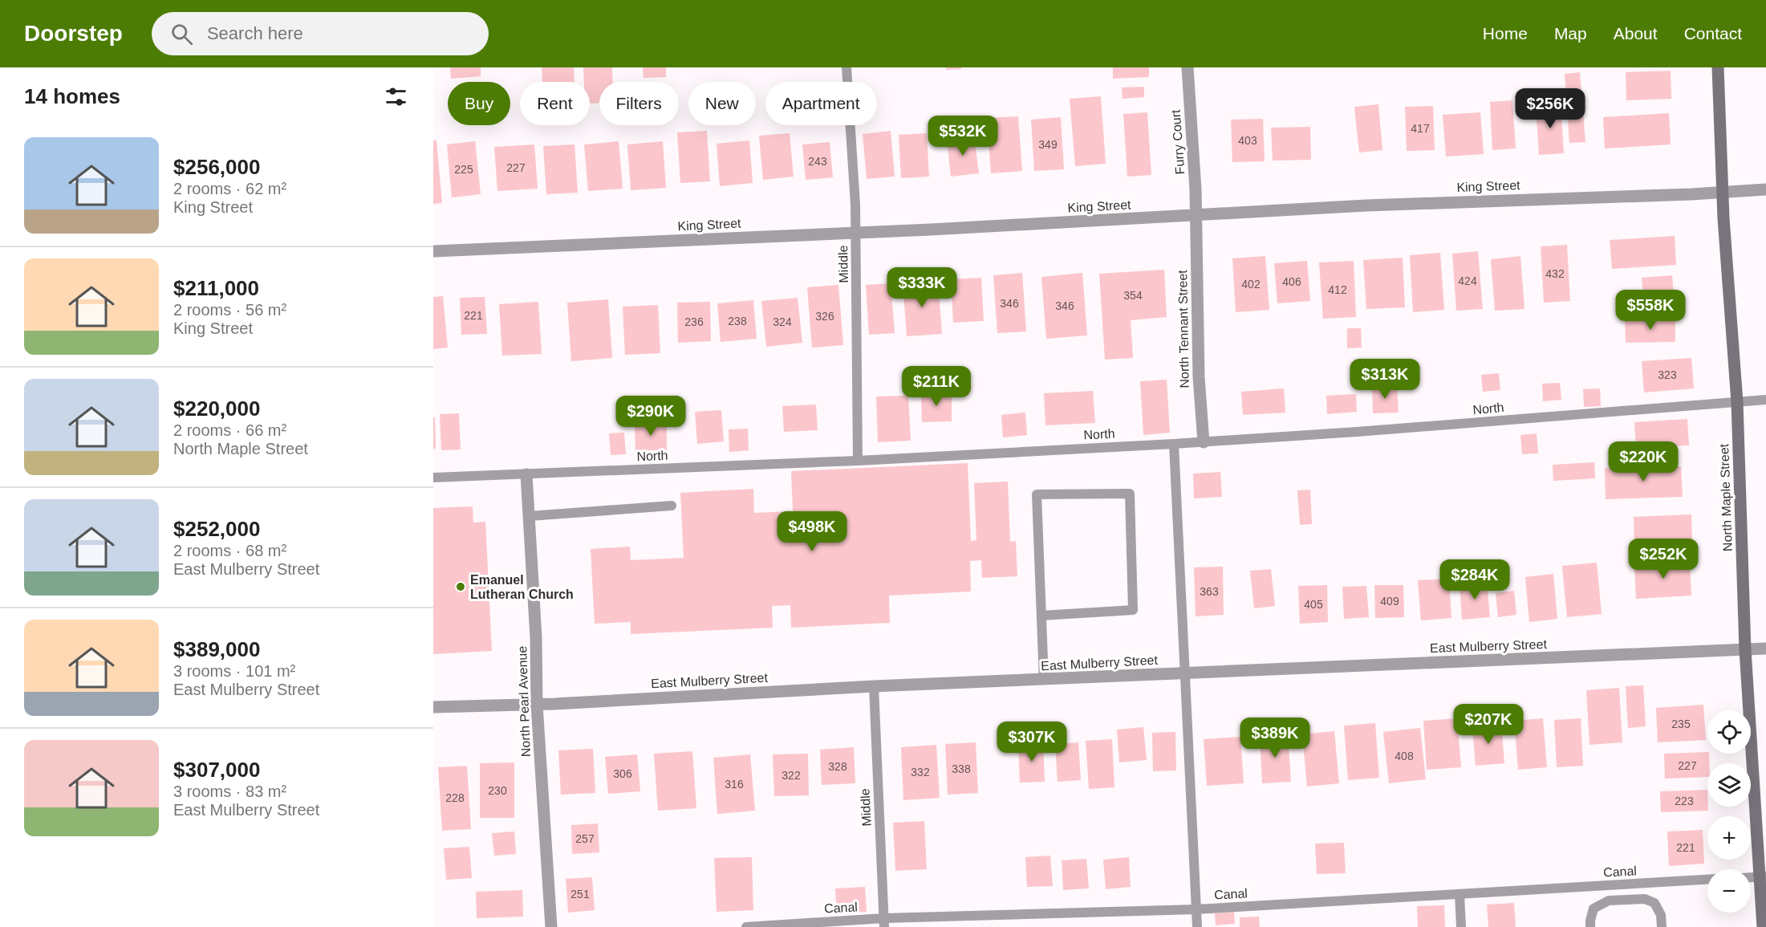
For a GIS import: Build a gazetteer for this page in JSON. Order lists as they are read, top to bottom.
{
  "streets": {
    "street": [
      "Furry Court",
      "King Street",
      "North Tennant Street",
      "North Maple Street",
      "East Mulberry Street",
      "North Pearl Avenue"
    ],
    "lane": ["Middle", "North", "Canal"]
  },
  "crossings": [
    ["Furry Court", "King Street"],
    ["Furry Court", "North Tennant Street"],
    ["King Street", "Middle"],
    ["King Street", "North Tennant Street"],
    ["King Street", "North Maple Street"],
    ["Middle", "North"],
    ["Middle", "East Mulberry Street"],
    ["Middle", "Canal"],
    ["North Tennant Street", "North"],
    ["North", "North Maple Street"],
    ["North", "North Pearl Avenue"],
    ["North Maple Street", "East Mulberry Street"],
    ["East Mulberry Street", "North Pearl Avenue"]
  ],
  "places": ["Emanuel Lutheran Church"],
  "house_numbers": [
    "417",
    "403",
    "349",
    "243",
    "227",
    "225",
    "432",
    "424",
    "406",
    "402",
    "412",
    "354",
    "346",
    "346",
    "221",
    "326",
    "238",
    "236",
    "324",
    "323",
    "363",
    "409",
    "405",
    "235",
    "408",
    "227",
    "328",
    "338",
    "332",
    "306",
    "322",
    "316",
    "230",
    "228",
    "223",
    "257",
    "221",
    "251"
  ],
  "page": {
    "header": "Doorstep",
    "search": "Search here",
    "nav": [
      "Home",
      "Map",
      "About",
      "Contact"
    ],
    "heading": "14 homes",
    "chip": [
      "Buy",
      "Rent",
      "Filters",
      "New",
      "Apartment"
    ],
    "price": [
      "$256K",
      "$532K",
      "$333K",
      "$558K",
      "$313K",
      "$211K",
      "$290K",
      "$220K",
      "$498K",
      "$252K",
      "$284K",
      "$207K",
      "$389K",
      "$307K"
    ],
    "list": [
      {
        "name": "$256,000",
        "note": "2 rooms · 62 m² · King Street"
      },
      {
        "name": "$211,000",
        "note": "2 rooms · 56 m² · King Street"
      },
      {
        "name": "$220,000",
        "note": "2 rooms · 66 m² · North Maple Street"
      },
      {
        "name": "$252,000",
        "note": "2 rooms · 68 m² · East Mulberry Street"
      },
      {
        "name": "$389,000",
        "note": "3 rooms · 101 m² · East Mulberry Street"
      },
      {
        "name": "$307,000",
        "note": "3 rooms · 83 m² · East Mulberry Street"
      }
    ],
    "map_buttons": ["+", "−"]
  }
}
